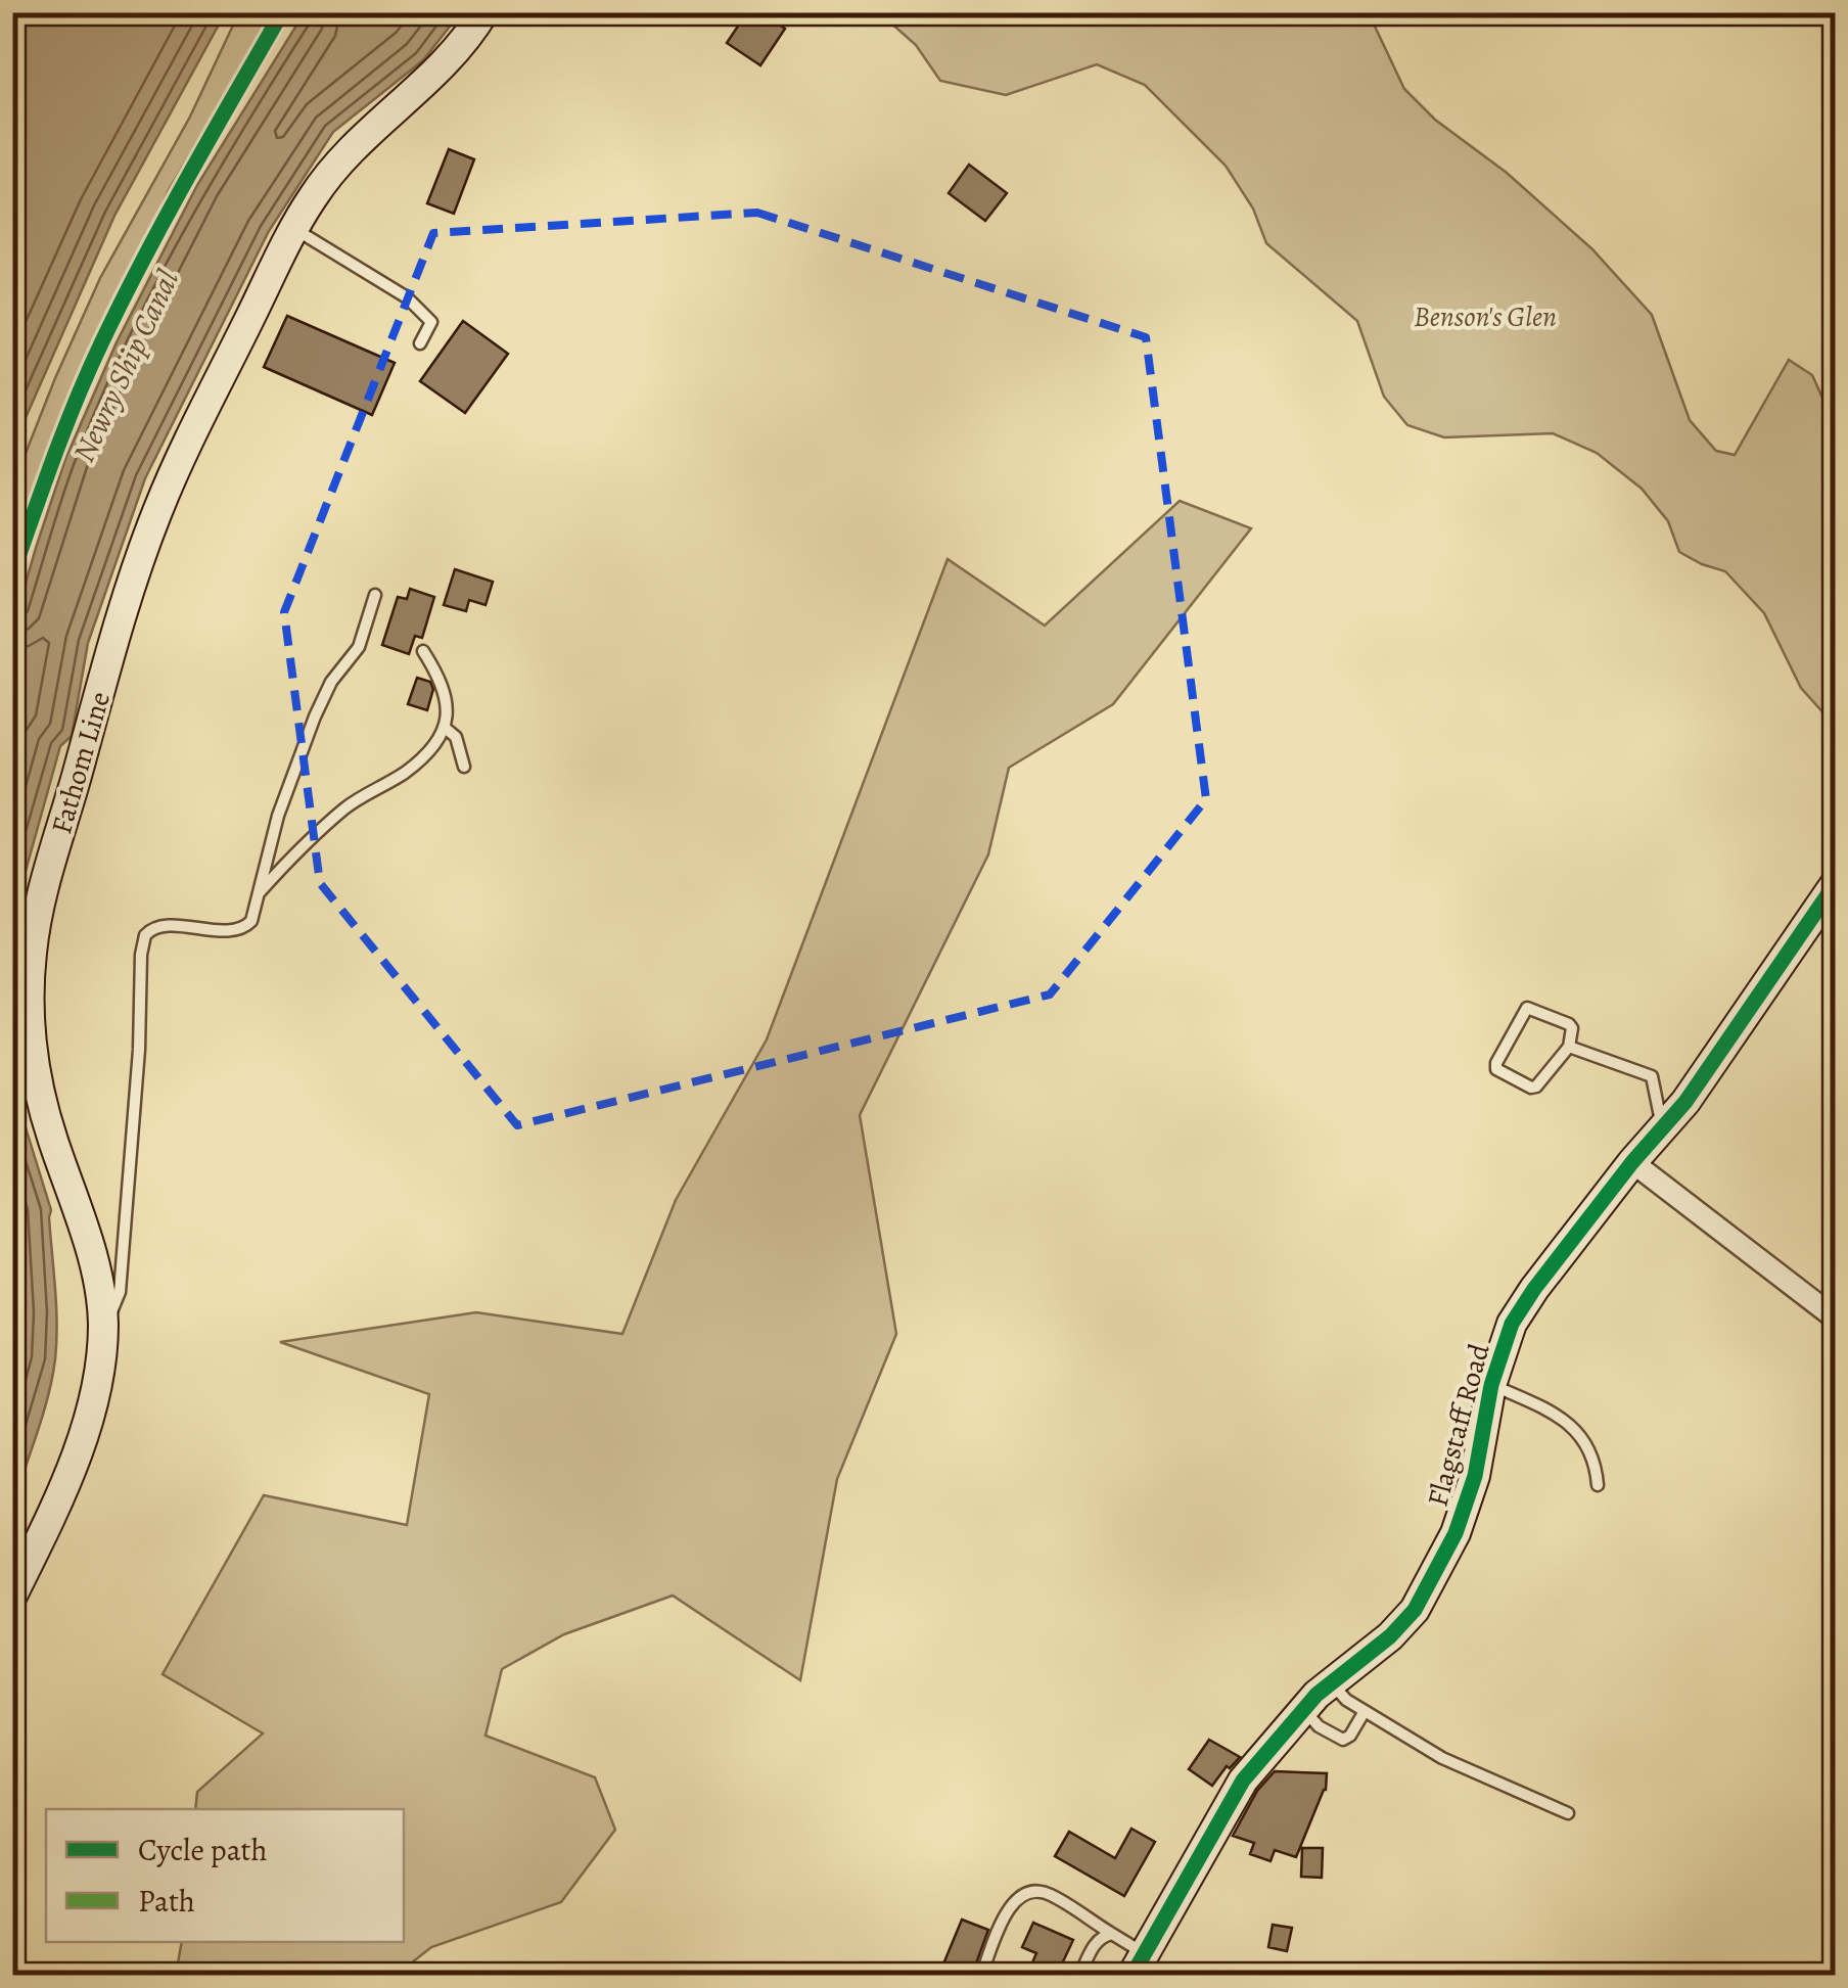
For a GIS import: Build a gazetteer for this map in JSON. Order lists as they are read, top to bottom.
{
  "streets": {
    "main road": ["Fathom Line", "Flagstaff Road"]
  },
  "water": ["Newry Ship Canal"],
  "parks": ["Benson's Glen"],
  "legend": ["Cycle path", "Path"]
}
